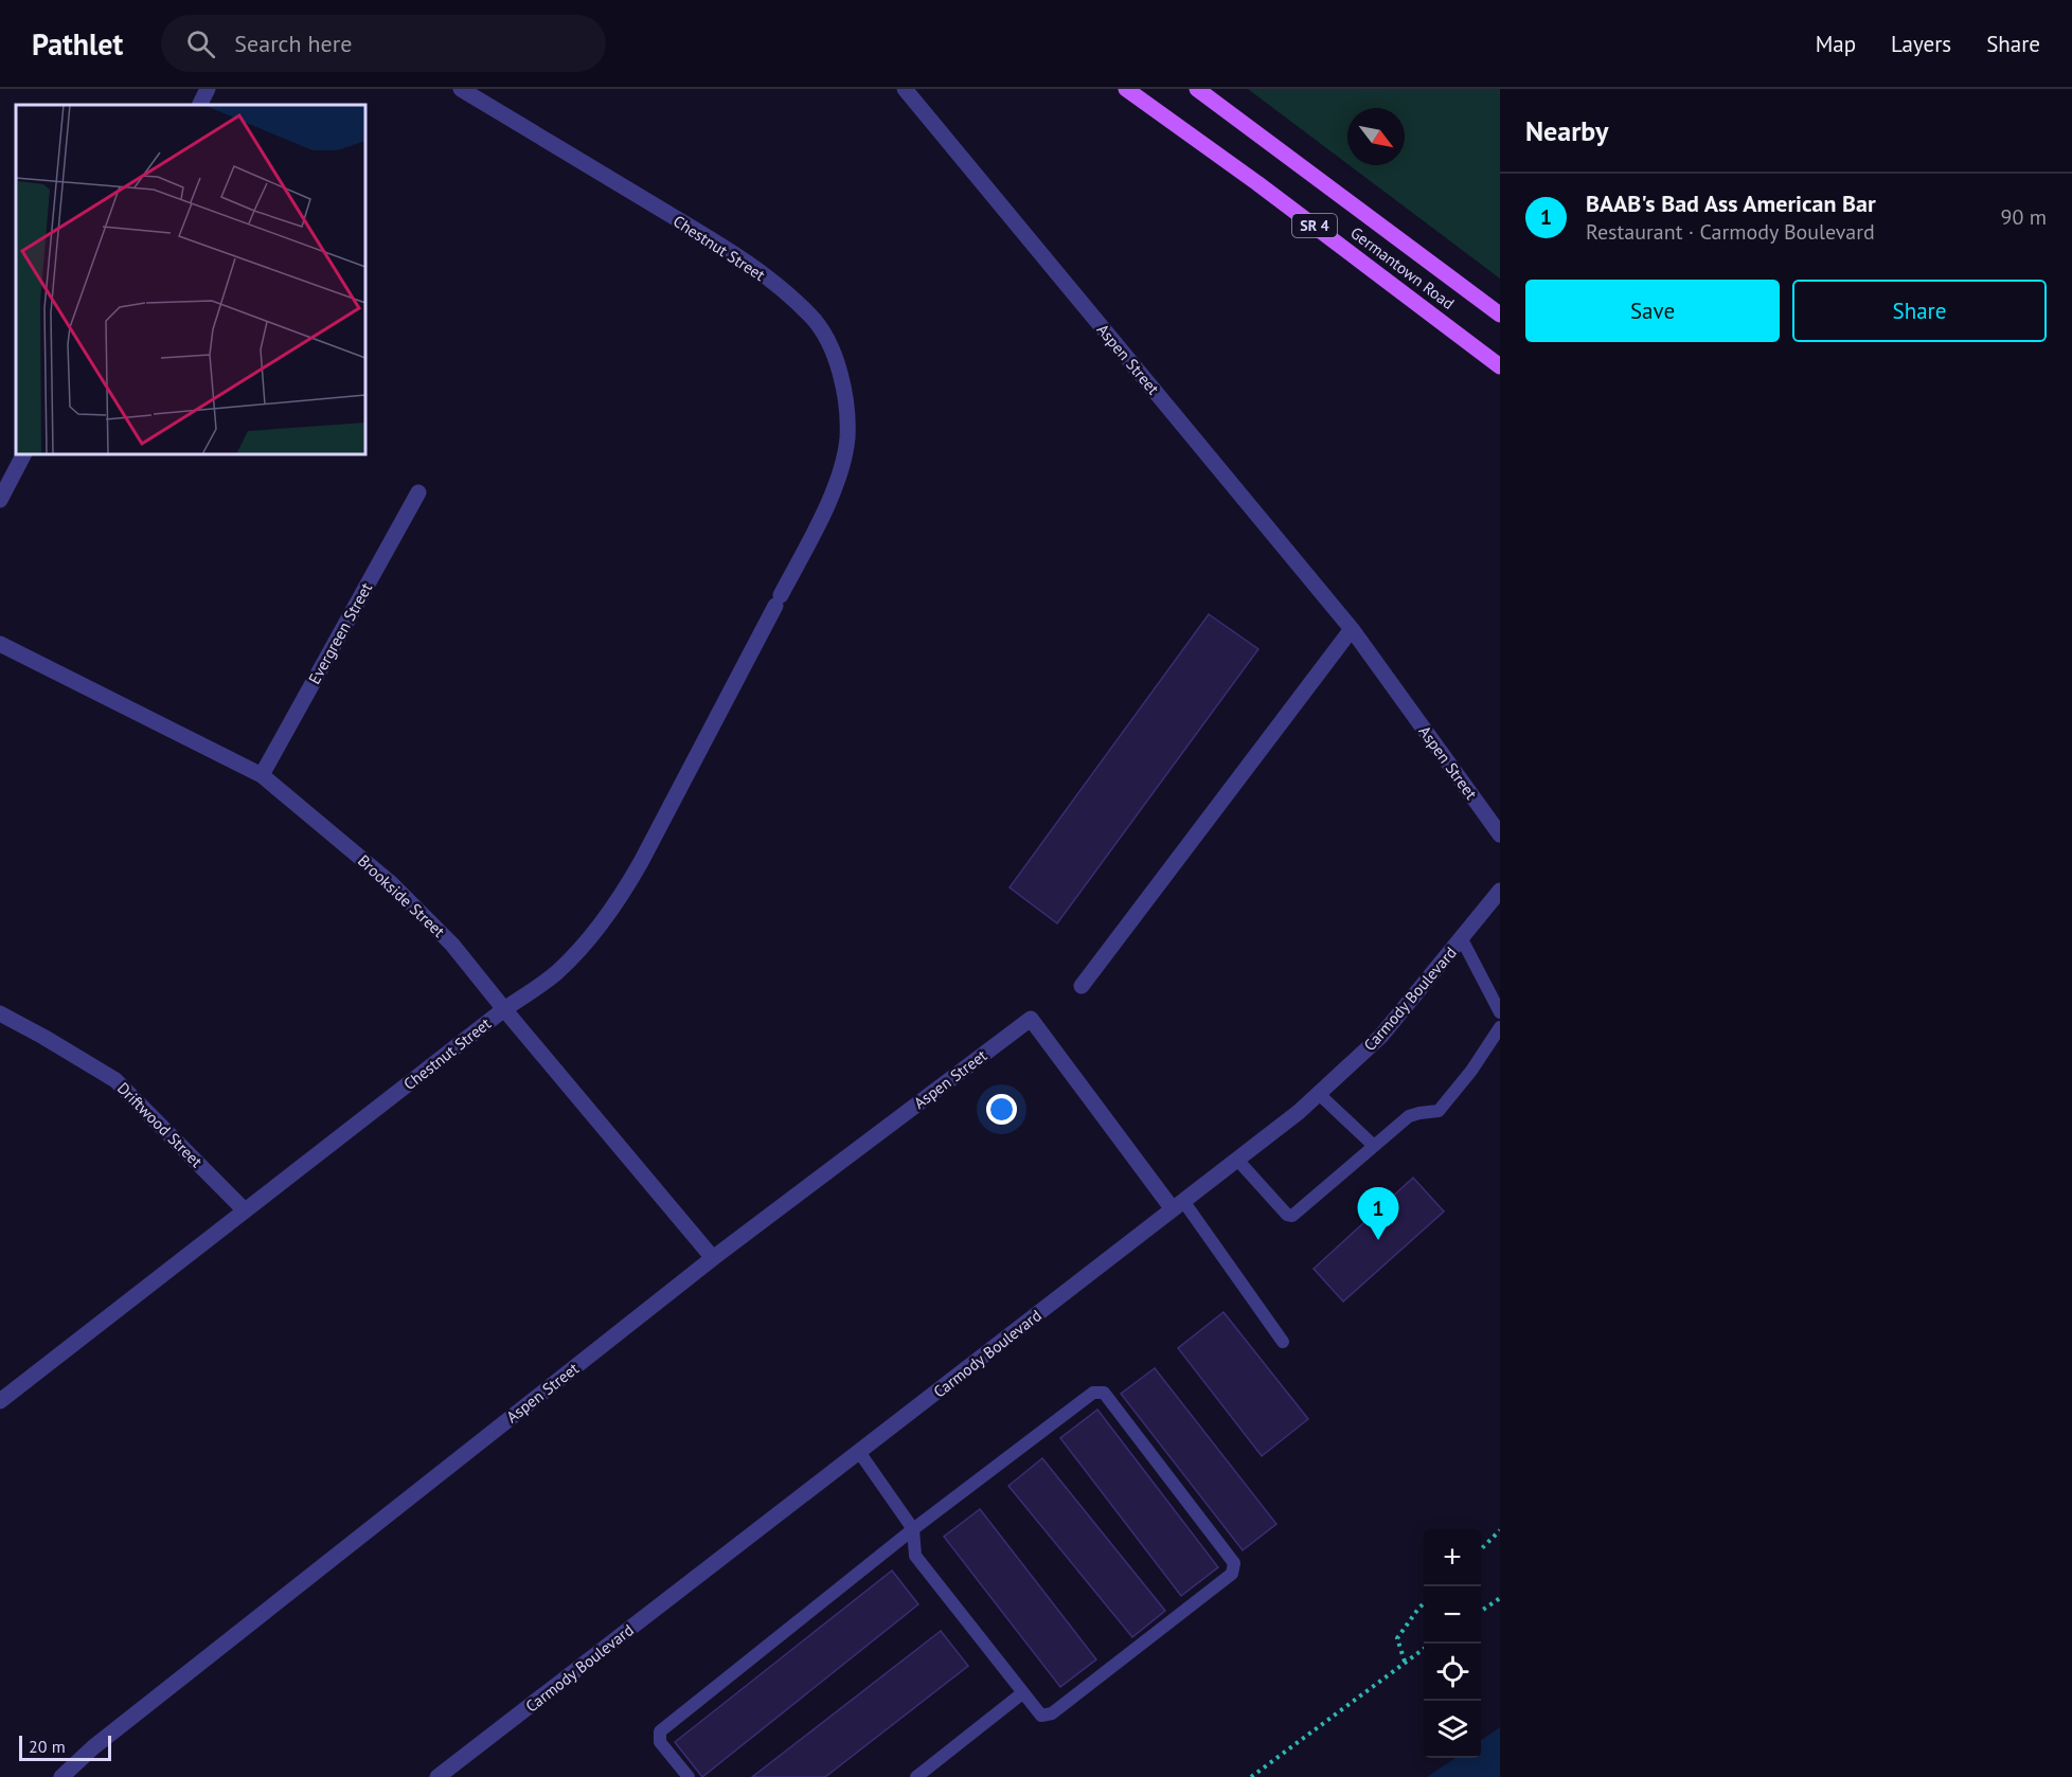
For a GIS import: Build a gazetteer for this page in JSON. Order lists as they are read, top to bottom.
{
  "streets": {
    "main road": ["SR 4", "Germantown Road"],
    "street": [
      "Chestnut Street",
      "Aspen Street",
      "Evergreen Street",
      "Brookside Street",
      "Carmody Boulevard",
      "Driftwood Street"
    ]
  },
  "crossings": [
    ["Chestnut Street", "Brookside Street"],
    ["Chestnut Street", "Driftwood Street"],
    ["Aspen Street", "Brookside Street"],
    ["Aspen Street", "Carmody Boulevard"],
    ["Evergreen Street", "Brookside Street"]
  ],
  "scale_bar": "20 m",
  "north": "bottom right",
  "page": {
    "header": "Pathlet",
    "search": "Search here",
    "nav": ["Map", "Layers", "Share"],
    "heading": "Nearby",
    "list": [
      {
        "mark": "1",
        "name": "BAAB's Bad Ass American Bar",
        "note": "Restaurant · Carmody Boulevard",
        "value": "90 m"
      }
    ],
    "buttons": ["Save", "Share"],
    "pins": "1",
    "map_buttons": ["+", "−"],
    "scale": "20 m"
  }
}
